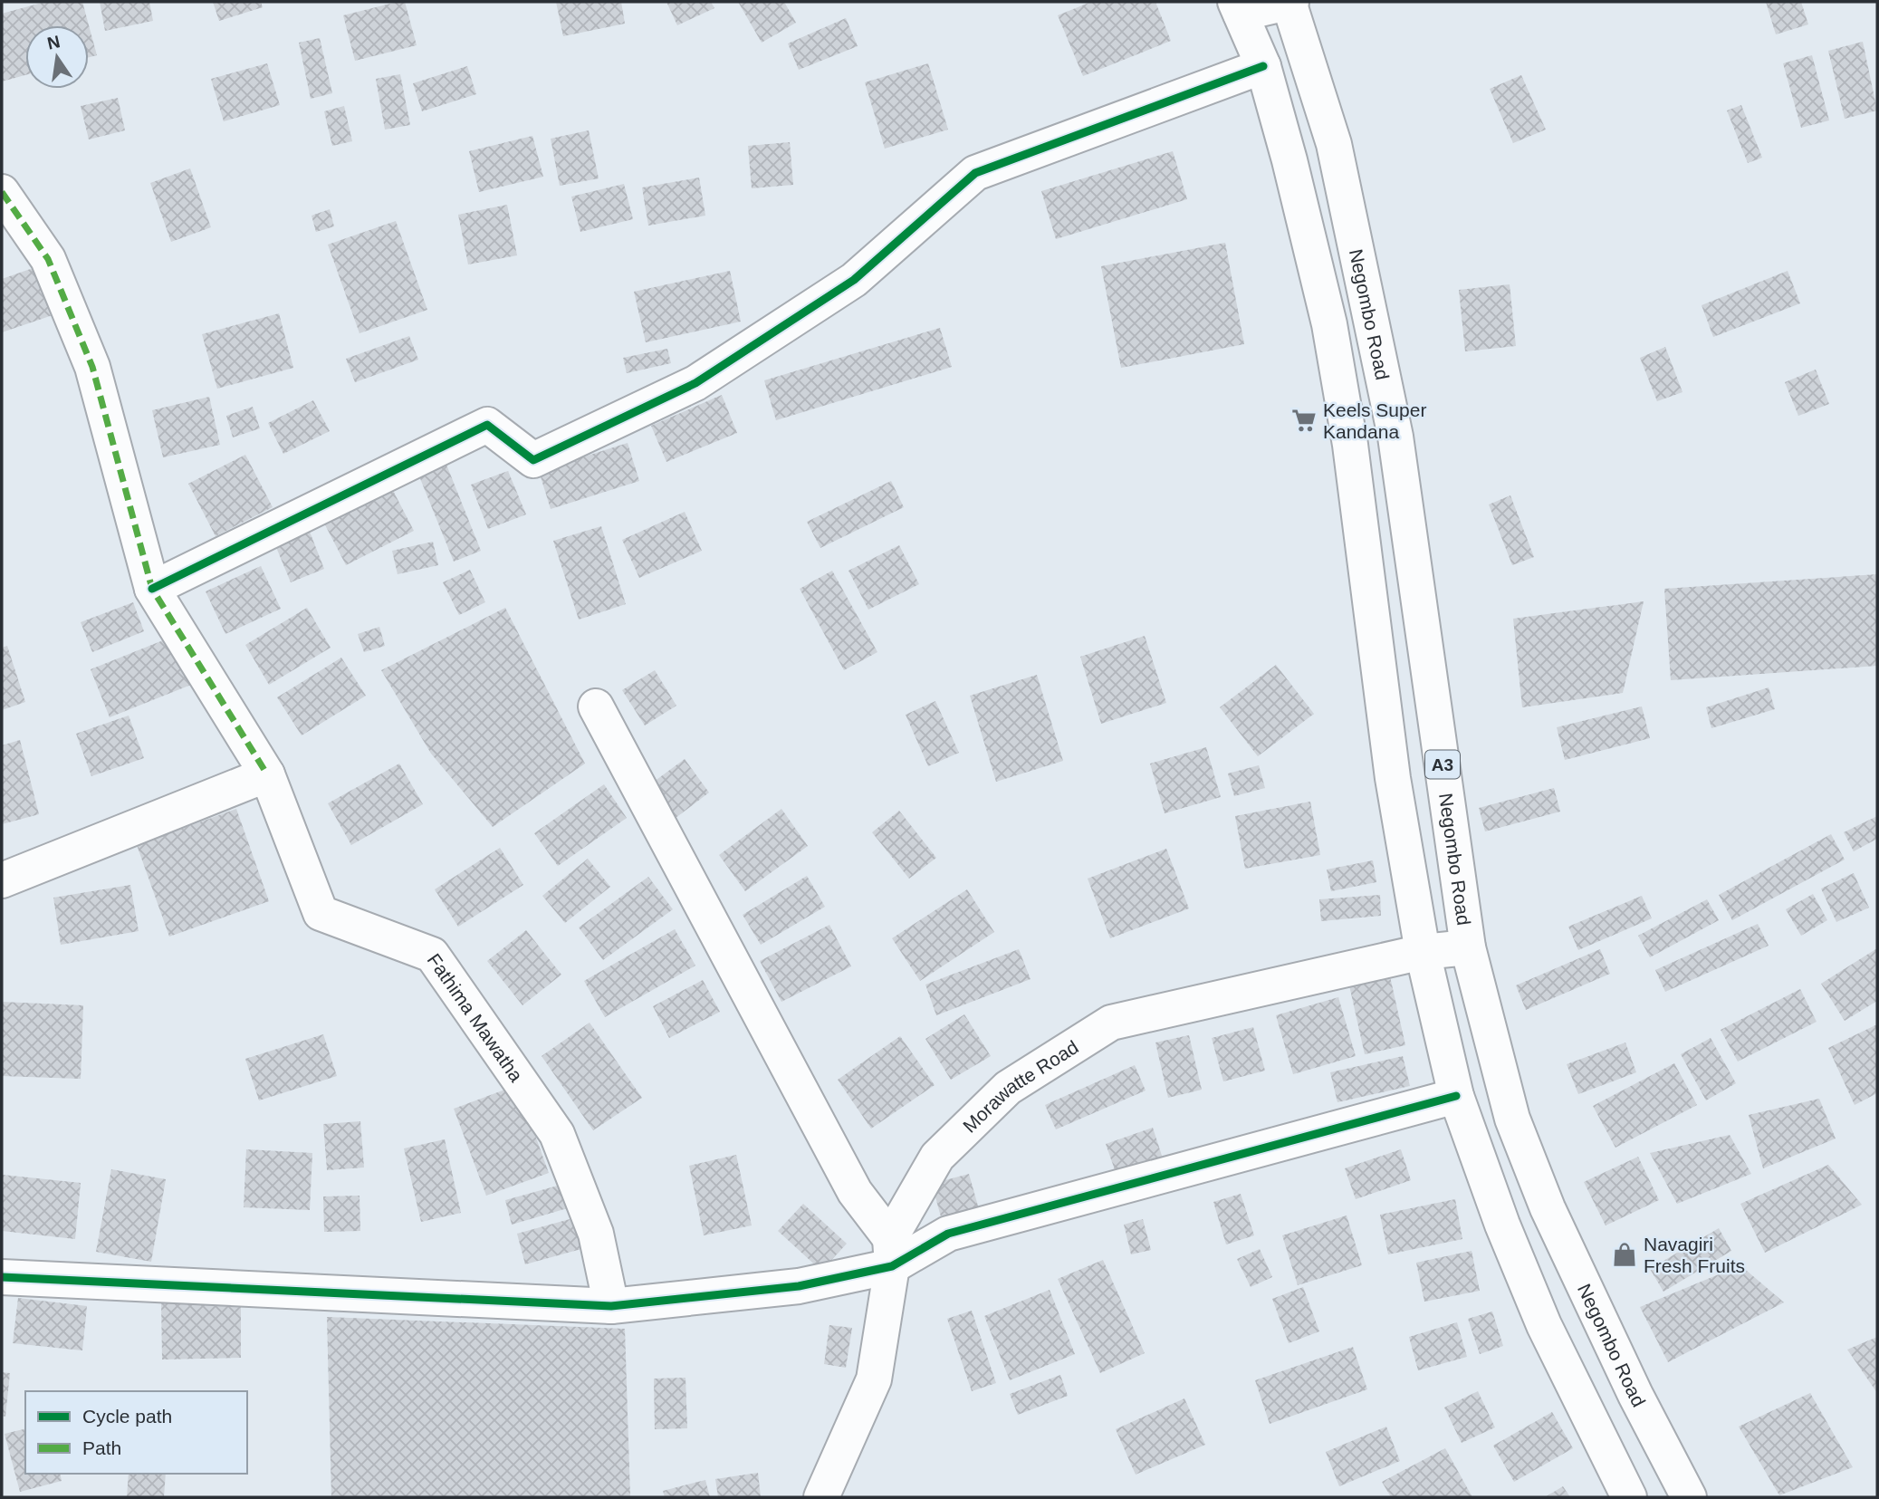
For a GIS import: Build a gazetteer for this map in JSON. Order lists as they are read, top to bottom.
{
  "streets": {
    "main road": [
      "Negombo Road",
      "A3",
      "Fathima Mawatha",
      "Morawatte Road"
    ]
  },
  "crossings": [
    ["Negombo Road", "Morawatte Road"]
  ],
  "places": {
    "supermarket": ["Keels Super Kandana"],
    "shop": ["Navagiri Fresh Fruits"]
  },
  "legend": ["Cycle path", "Path"],
  "north": "top"
}
